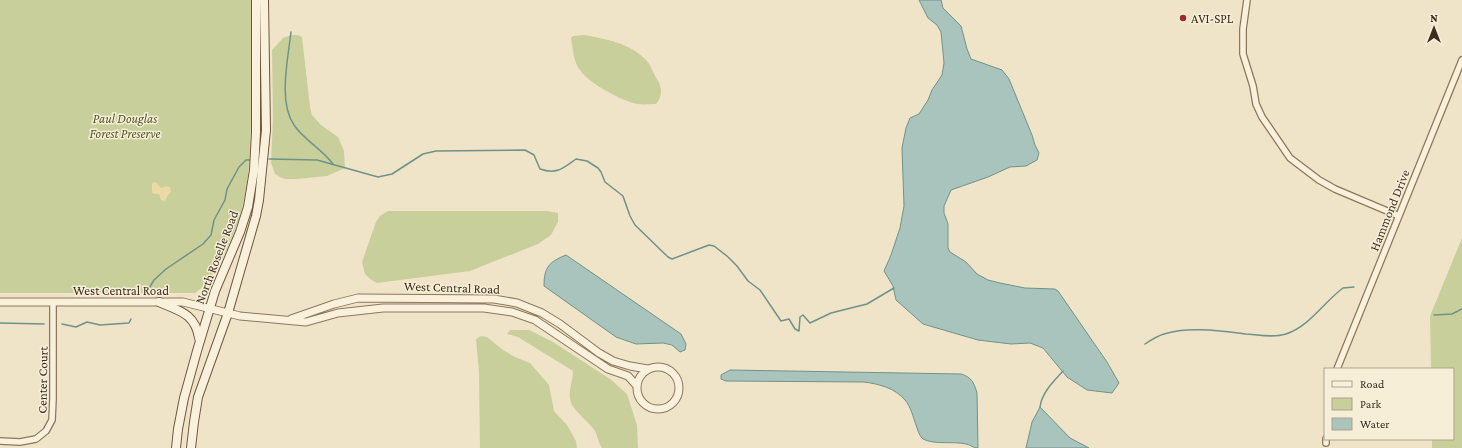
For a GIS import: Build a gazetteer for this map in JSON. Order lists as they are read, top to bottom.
{
  "streets": {
    "main road": ["North Roselle Road"],
    "street": ["Hammond Drive", "West Central Road", "Center Court"]
  },
  "crossings": [
    ["North Roselle Road", "West Central Road"],
    ["West Central Road", "Center Court"]
  ],
  "parks": ["Paul Douglas Forest Preserve"],
  "places": ["AVI-SPL"],
  "legend": ["Road", "Park", "Water"],
  "north": "top"
}
